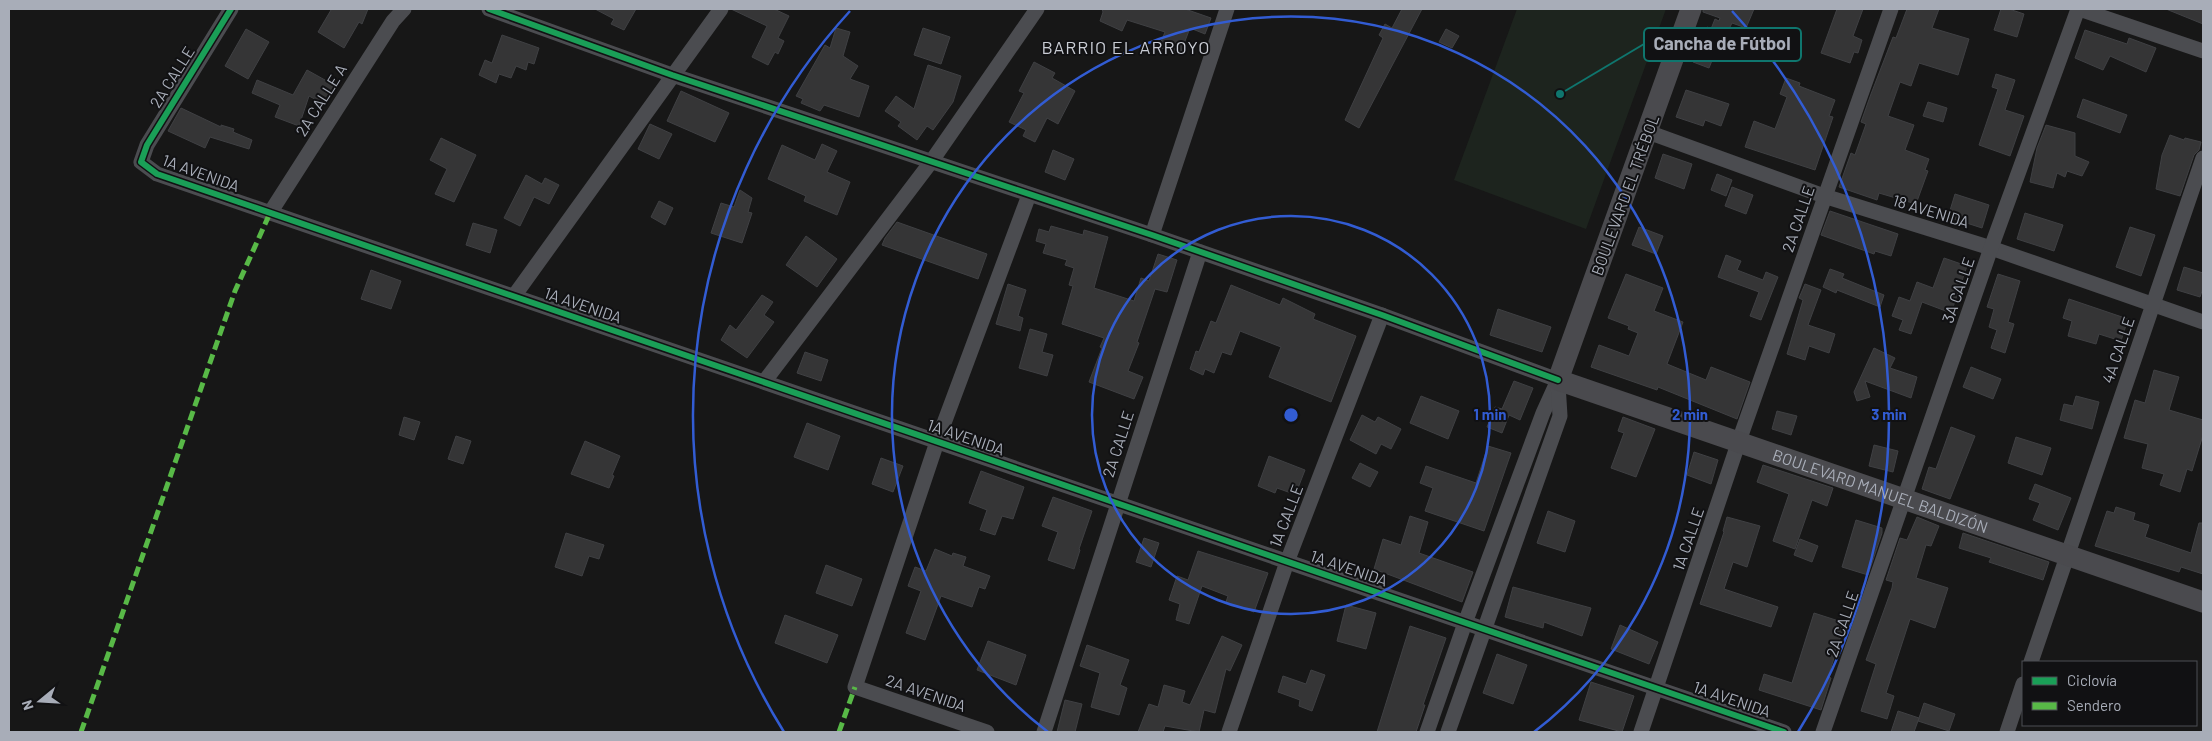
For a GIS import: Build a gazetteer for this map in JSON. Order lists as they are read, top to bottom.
{
  "streets": {
    "main road": ["BOULEVARD EL TRÉBOL", "BOULEVARD MANUEL BALDIZÓN"],
    "street": [
      "2A CALLE",
      "2A CALLE A",
      "1A AVENIDA",
      "18 AVENIDA",
      "3A CALLE",
      "4A CALLE",
      "1A CALLE",
      "2A AVENIDA"
    ]
  },
  "crossings": [
    ["2A CALLE", "1A AVENIDA"],
    ["2A CALLE", "18 AVENIDA"],
    ["2A CALLE", "3A CALLE"],
    ["2A CALLE", "BOULEVARD MANUEL BALDIZÓN"],
    ["2A CALLE", "1A CALLE"],
    ["2A CALLE A", "1A AVENIDA"],
    ["1A AVENIDA", "BOULEVARD EL TRÉBOL"],
    ["1A AVENIDA", "1A CALLE"],
    ["1A AVENIDA", "2A AVENIDA"],
    ["BOULEVARD EL TRÉBOL", "18 AVENIDA"],
    ["BOULEVARD EL TRÉBOL", "BOULEVARD MANUEL BALDIZÓN"],
    ["18 AVENIDA", "3A CALLE"],
    ["18 AVENIDA", "4A CALLE"],
    ["3A CALLE", "BOULEVARD MANUEL BALDIZÓN"],
    ["4A CALLE", "BOULEVARD MANUEL BALDIZÓN"],
    ["BOULEVARD MANUEL BALDIZÓN", "1A CALLE"]
  ],
  "districts": ["BARRIO EL ARROYO"],
  "places": ["Cancha de Fútbol"],
  "legend": ["Ciclovía", "Sendero"],
  "north": "left",
  "rings": ["1 min", "2 min", "3 min"]
}
